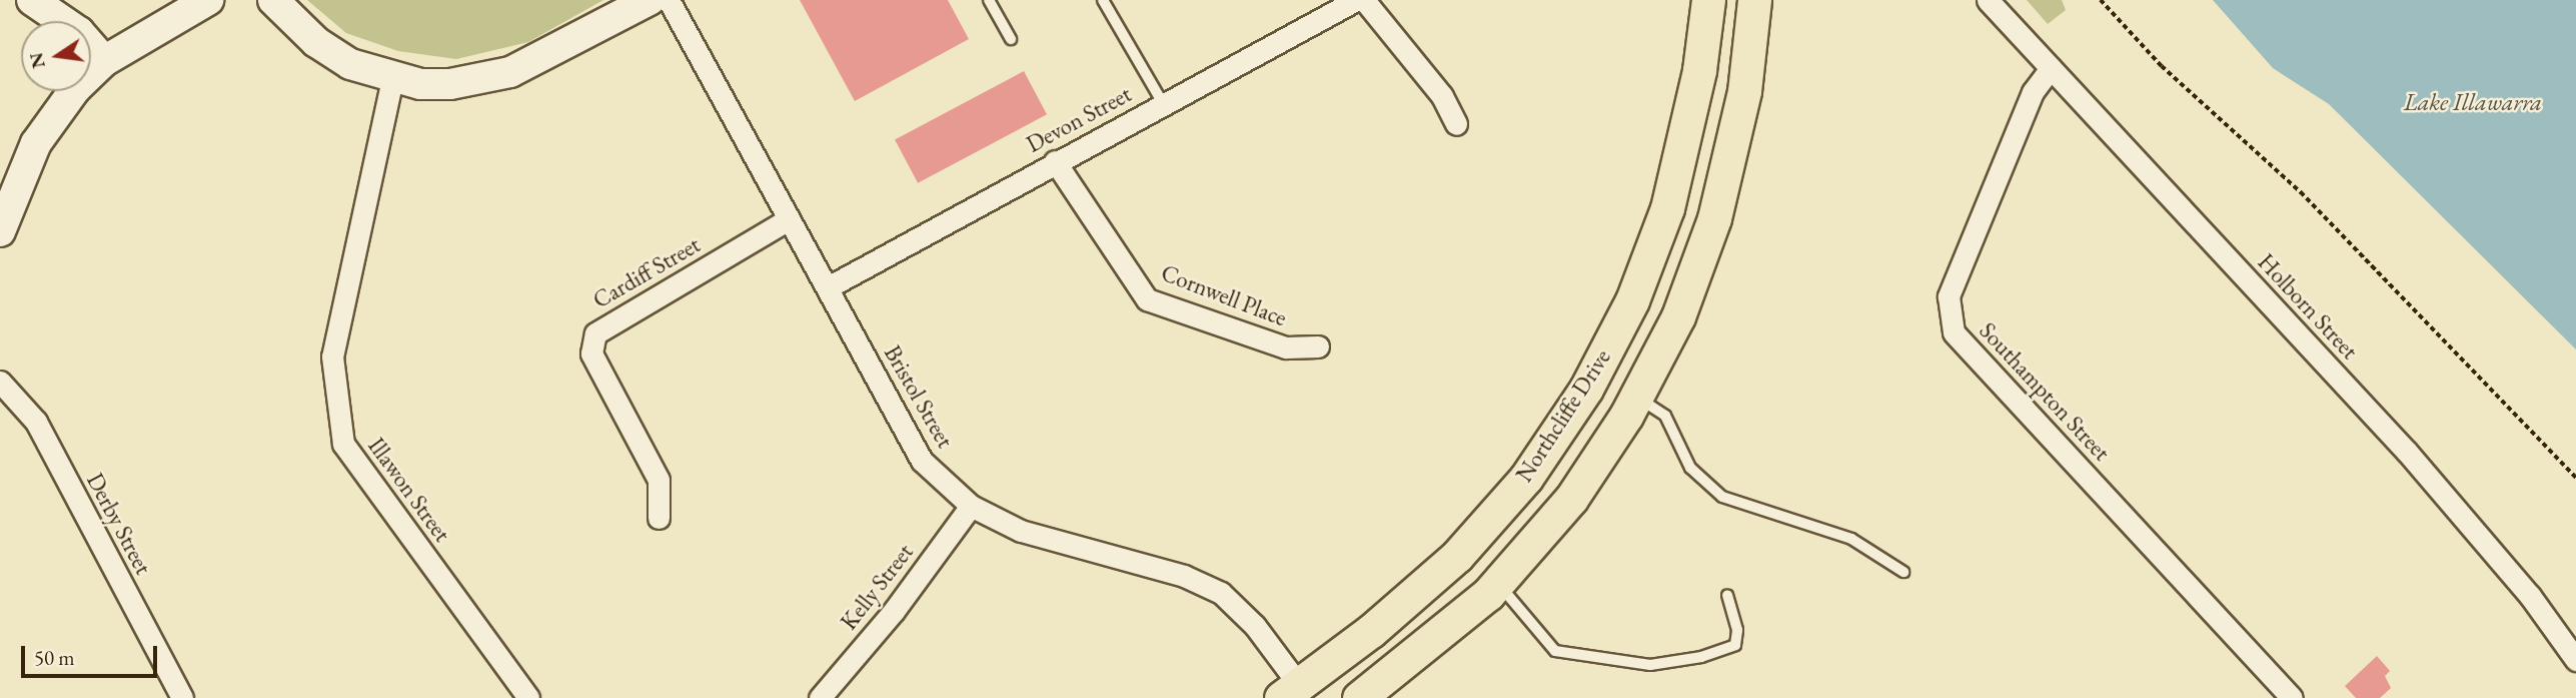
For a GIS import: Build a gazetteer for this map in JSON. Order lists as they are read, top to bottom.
{
  "streets": {
    "main road": ["Northcliffe Drive"],
    "street": [
      "Devon Street",
      "Cardiff Street",
      "Cornwell Place",
      "Holborn Street",
      "Southampton Street",
      "Bristol Street",
      "Illawon Street",
      "Derby Street",
      "Kelly Street"
    ]
  },
  "crossings": [
    ["Devon Street", "Cornwell Place"],
    ["Devon Street", "Bristol Street"],
    ["Cardiff Street", "Bristol Street"],
    ["Holborn Street", "Southampton Street"],
    ["Bristol Street", "Northcliffe Drive"],
    ["Bristol Street", "Kelly Street"]
  ],
  "water": ["Lake Illawarra"],
  "scale_bar": "50 m",
  "north": "left"
}
